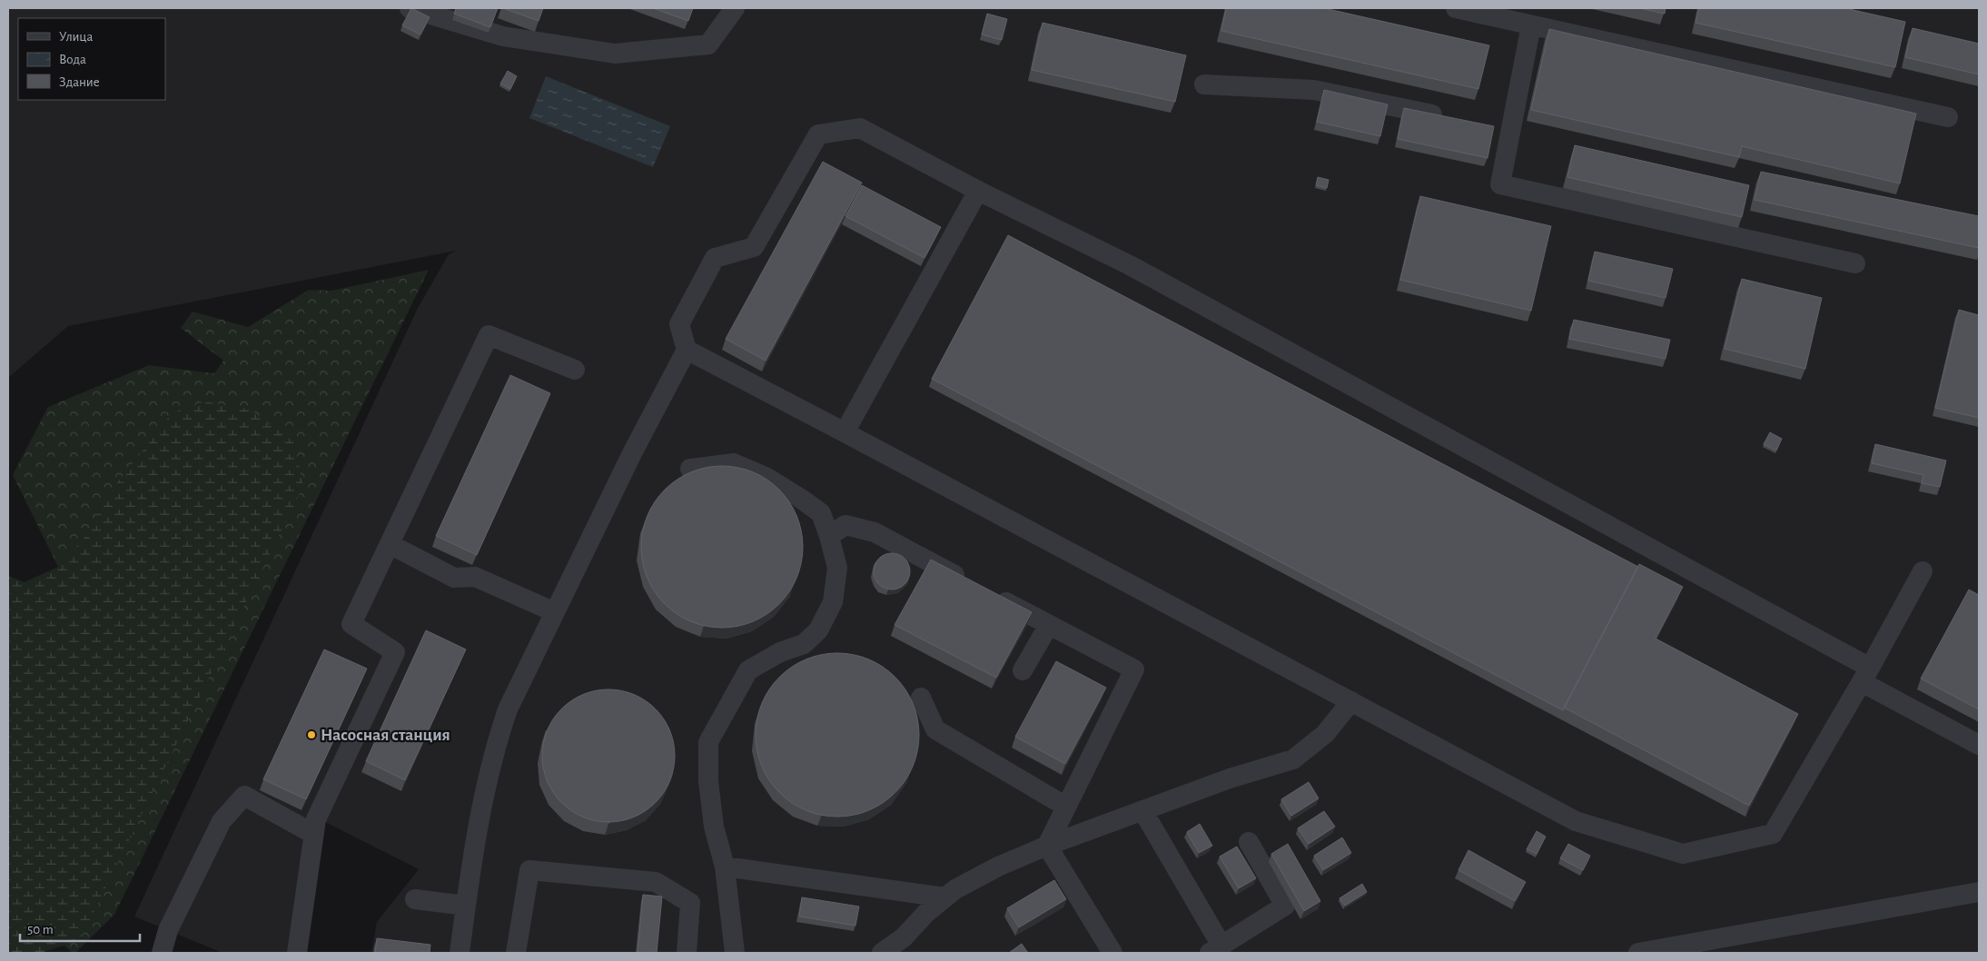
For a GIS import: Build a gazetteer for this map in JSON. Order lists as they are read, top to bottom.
{
  "places": ["Насосная станция"],
  "legend": ["Улица", "Вода", "Здание"],
  "scale_bar": "50 m"
}
